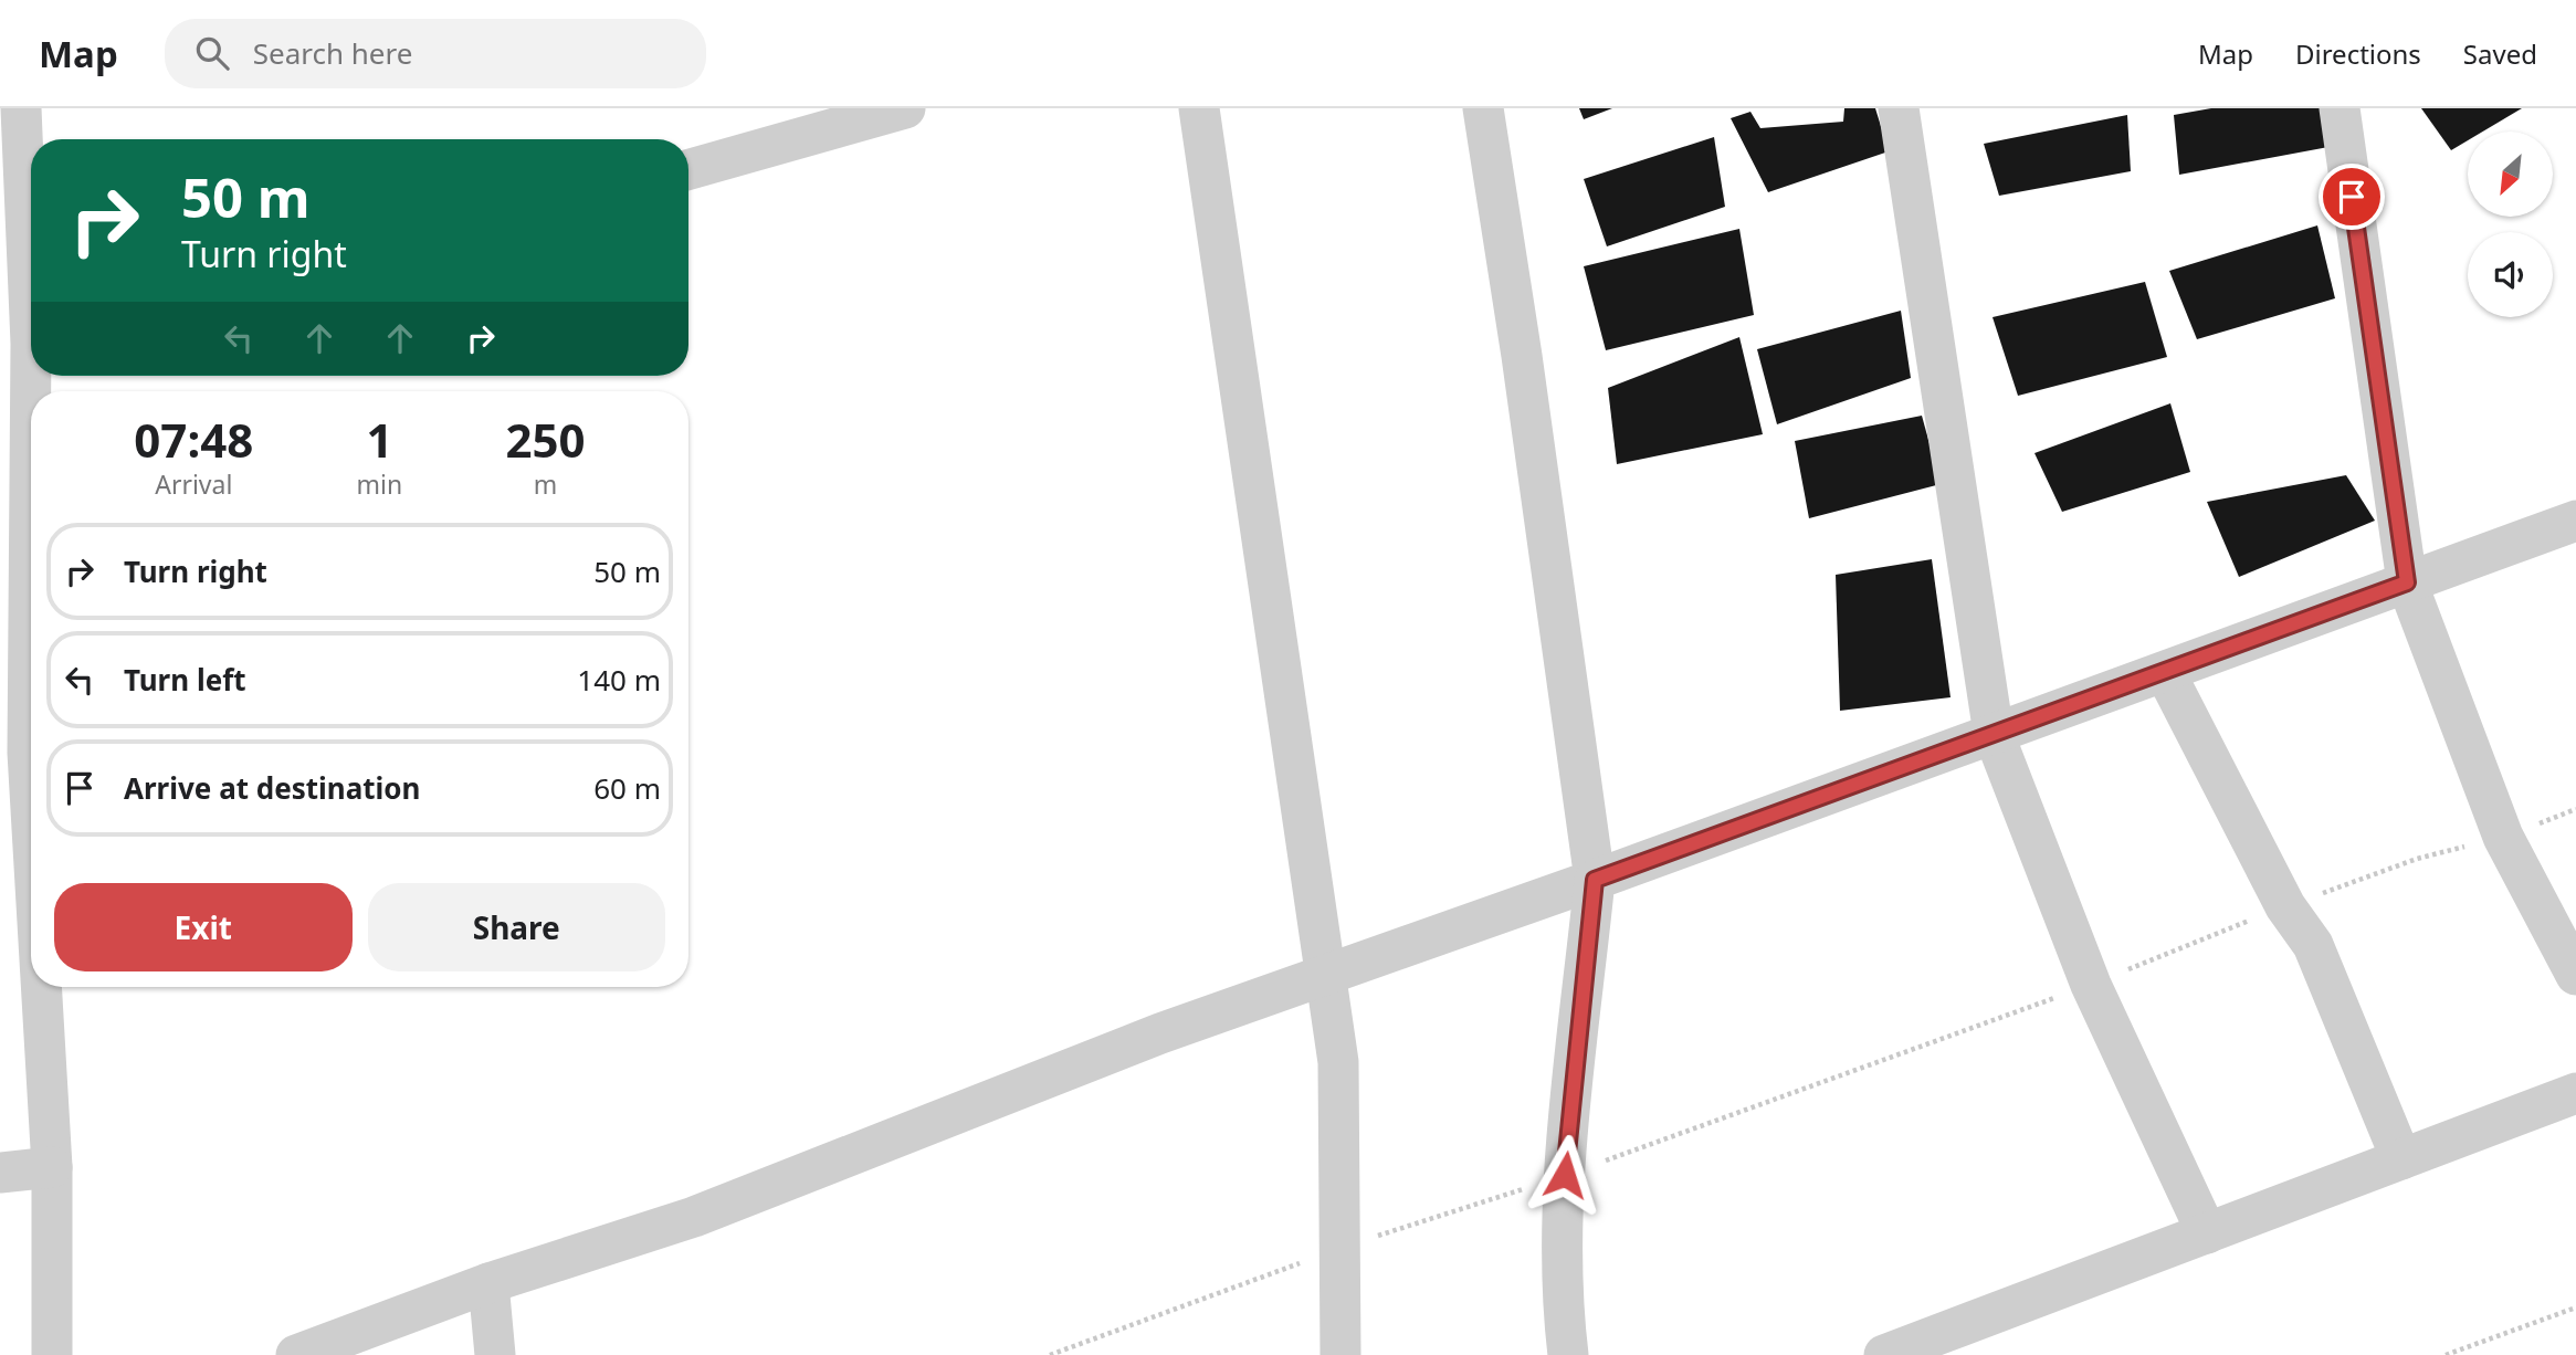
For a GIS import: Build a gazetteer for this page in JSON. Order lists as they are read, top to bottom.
{
  "north": "bottom left",
  "page": {
    "header": "Map",
    "search": "Search here",
    "nav": ["Map", "Directions", "Saved"],
    "turn": ["50 m", "Turn right"],
    "eta": [
      "07:48",
      "Arrival",
      "1",
      "min",
      "250",
      "m"
    ],
    "list": [
      {
        "name": "Turn right",
        "value": "50 m"
      },
      {
        "name": "Turn left",
        "value": "140 m"
      },
      {
        "name": "Arrive at destination",
        "value": "60 m"
      }
    ],
    "buttons": ["Exit", "Share"]
  }
}
